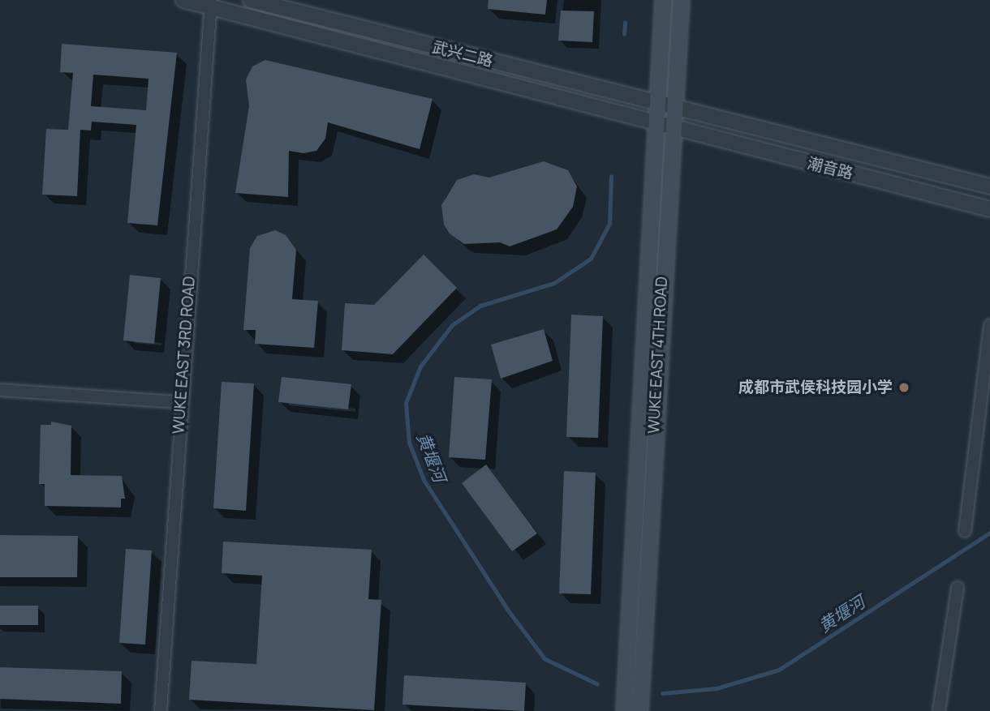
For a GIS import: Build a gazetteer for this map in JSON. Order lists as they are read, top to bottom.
{
  "streets": {
    "main road": ["WUKE EAST 4TH ROAD"],
    "street": ["武兴二路", "潮音路", "WUKE EAST 3RD ROAD"]
  },
  "crossings": [
    ["武兴二路", "潮音路"],
    ["武兴二路", "WUKE EAST 4TH ROAD"],
    ["潮音路", "WUKE EAST 3RD ROAD"],
    ["潮音路", "WUKE EAST 4TH ROAD"]
  ],
  "water": ["黄堰河"],
  "places": ["成都市武侯科技园小学"]
}
